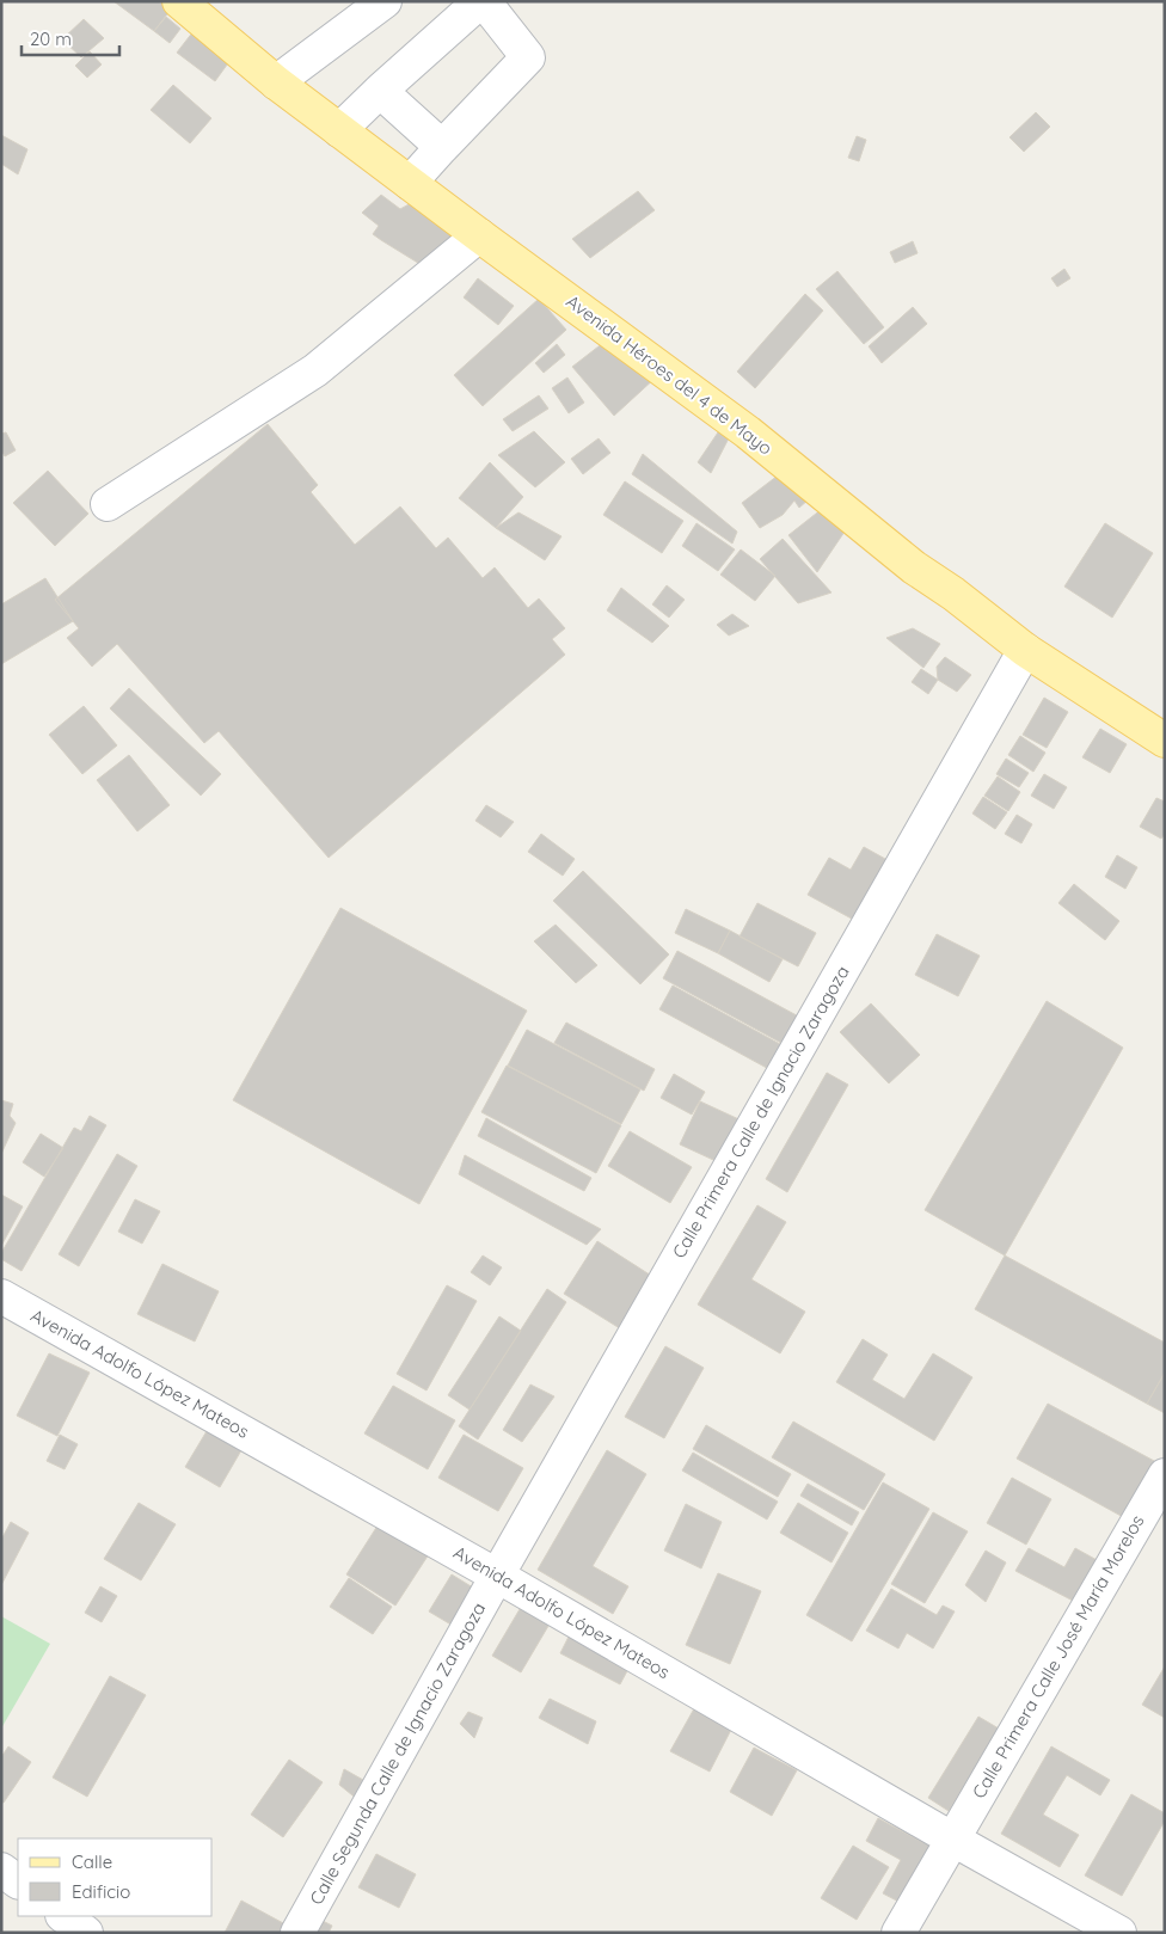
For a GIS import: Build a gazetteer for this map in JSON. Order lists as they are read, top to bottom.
{
  "streets": {
    "main road": ["Avenida Héroes del 4 de Mayo"],
    "street": [
      "Calle Primera Calle de Ignacio Zaragoza",
      "Avenida Adolfo López Mateos",
      "Calle Primera Calle José María Morelos",
      "Calle Segunda Calle de Ignacio Zaragoza"
    ]
  },
  "crossings": [
    ["Avenida Héroes del 4 de Mayo", "Calle Primera Calle de Ignacio Zaragoza"],
    ["Calle Primera Calle de Ignacio Zaragoza", "Avenida Adolfo López Mateos"],
    ["Calle Primera Calle de Ignacio Zaragoza", "Calle Segunda Calle de Ignacio Zaragoza"],
    ["Avenida Adolfo López Mateos", "Calle Primera Calle José María Morelos"],
    ["Avenida Adolfo López Mateos", "Calle Segunda Calle de Ignacio Zaragoza"]
  ],
  "legend": ["Calle", "Edificio"],
  "scale_bar": "20 m"
}
